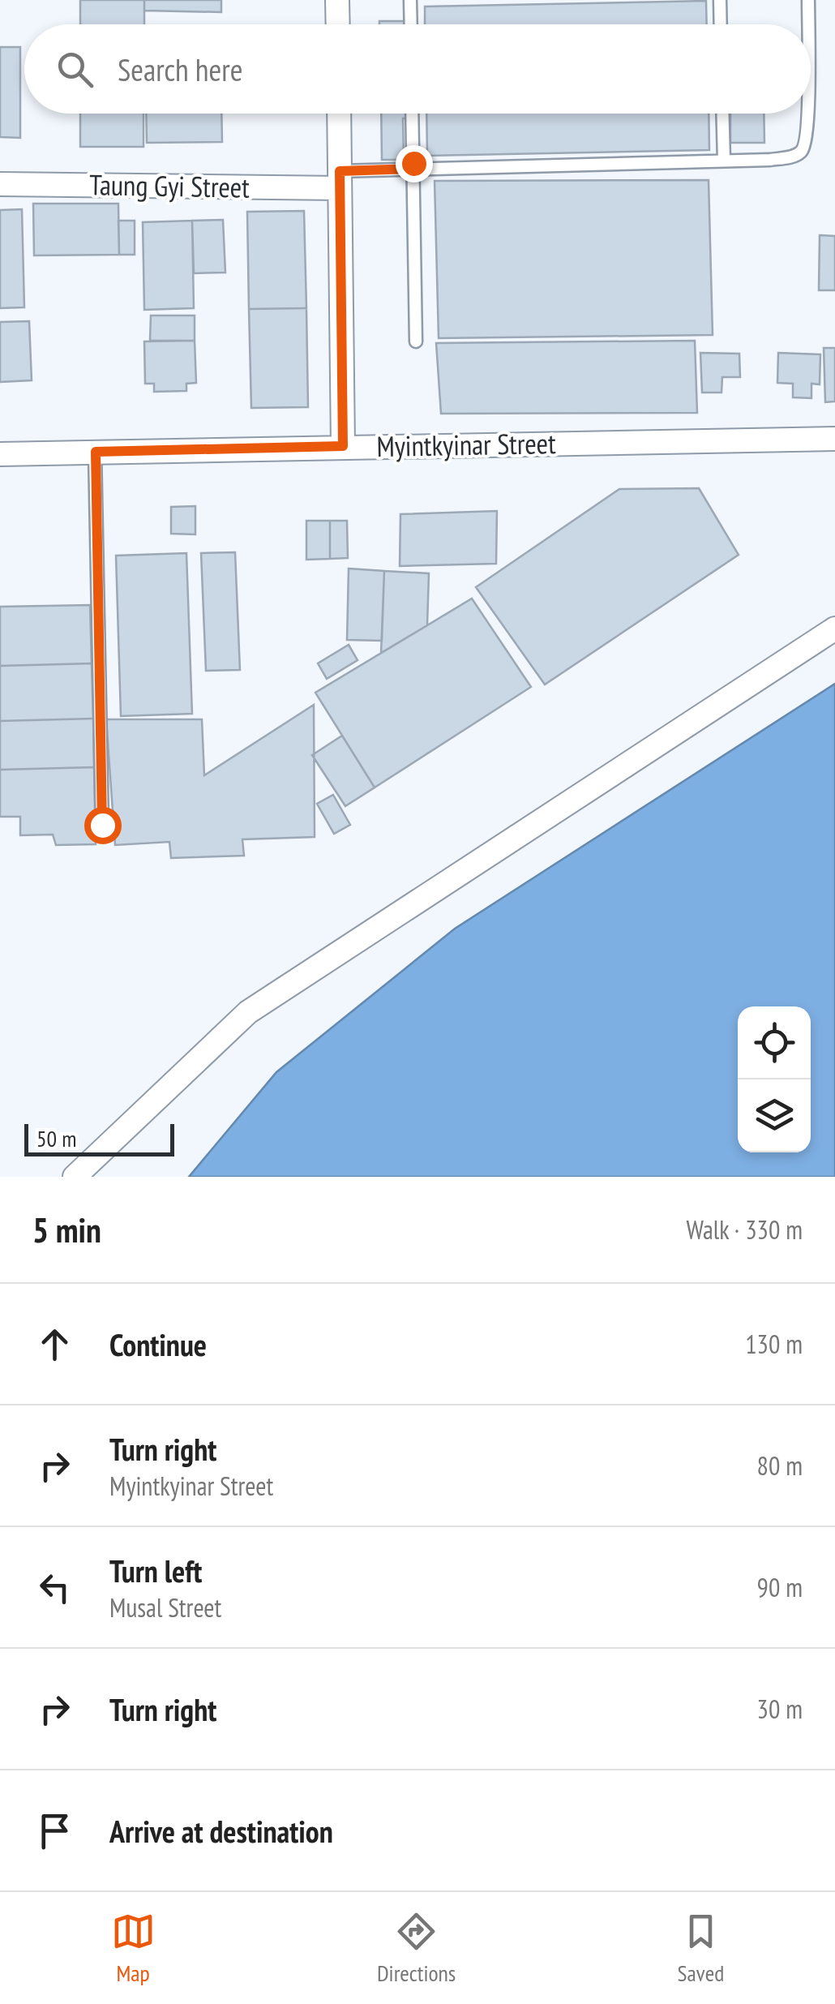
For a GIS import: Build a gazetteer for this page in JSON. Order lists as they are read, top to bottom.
{
  "streets": {
    "street": ["Taung Gyi Street", "Myintkyinar Street"]
  },
  "scale_bar": "50 m",
  "page": {
    "search": "Search here",
    "scale": "50 m",
    "heading": ["5 min", "Walk · 330 m"],
    "list": [
      ["Continue", "130 m"],
      ["Turn right", "Myintkyinar Street", "80 m"],
      ["Turn left", "Musal Street", "90 m"],
      ["Turn right", "30 m"],
      "Arrive at destination"
    ],
    "nav": ["Map", "Directions", "Saved"]
  }
}
